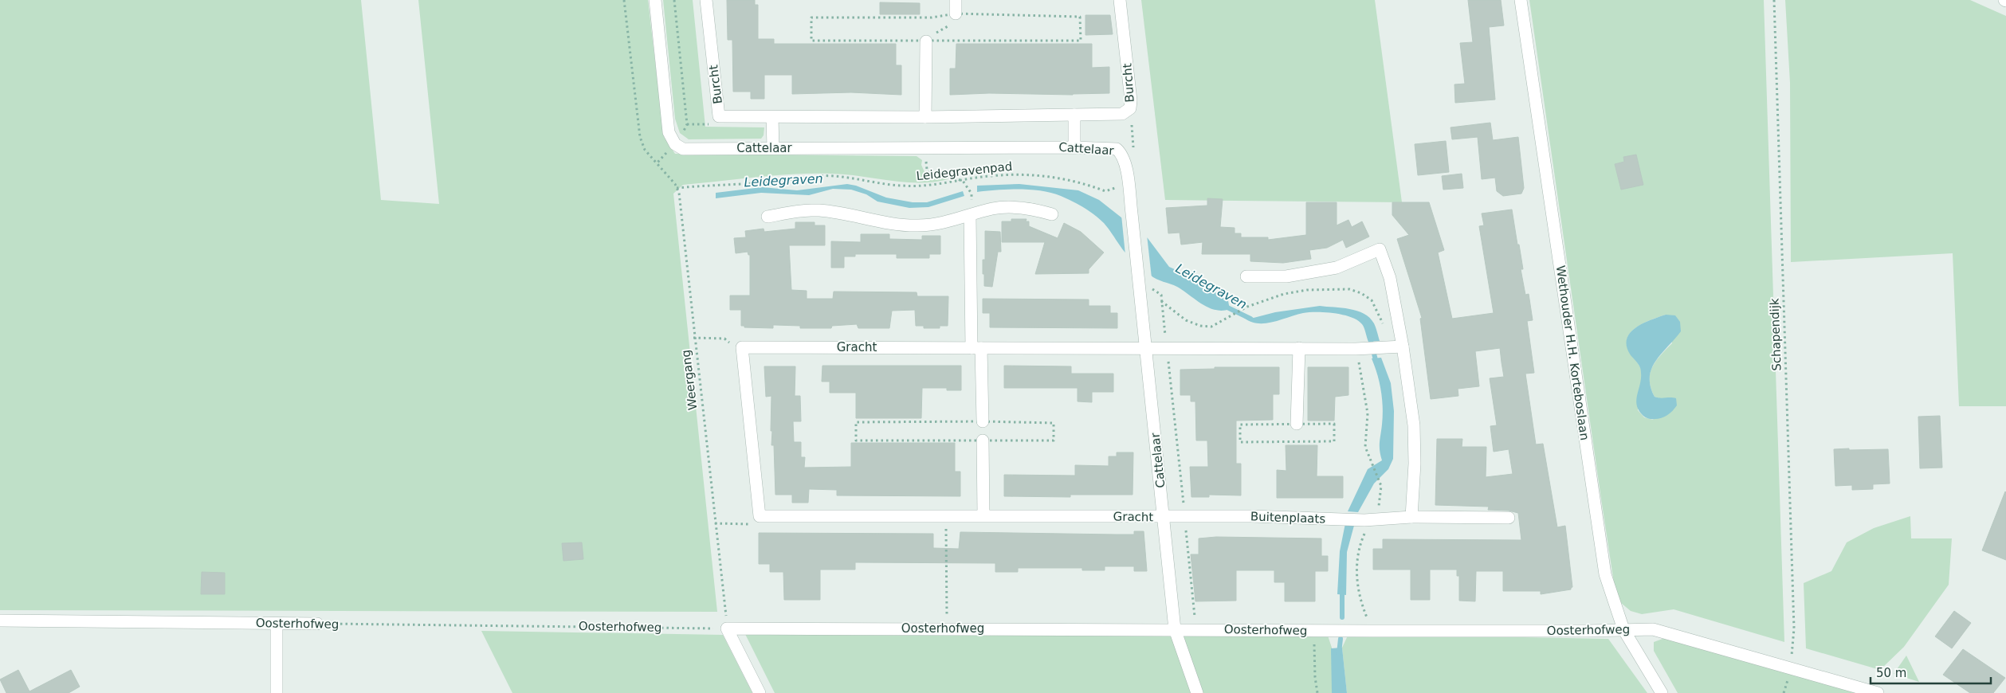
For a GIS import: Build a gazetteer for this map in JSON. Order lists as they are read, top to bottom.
{
  "streets": {
    "street": [
      "Burcht",
      "Cattelaar",
      "Gracht",
      "Wethouder H.H. Korteboslaan",
      "Buitenplaats",
      "Oosterhofweg"
    ],
    "path": ["Leidegravenpad", "Schapendijk", "Weergang"]
  },
  "crossings": [
    ["Cattelaar", "Leidegravenpad"],
    ["Cattelaar", "Gracht"],
    ["Cattelaar", "Buitenplaats"],
    ["Cattelaar", "Oosterhofweg"],
    ["Leidegravenpad", "Weergang"],
    ["Schapendijk", "Oosterhofweg"],
    ["Gracht", "Buitenplaats"],
    ["Wethouder H.H. Korteboslaan", "Oosterhofweg"],
    ["Weergang", "Oosterhofweg"]
  ],
  "water": ["Leidegraven"],
  "scale_bar": "50 m"
}
